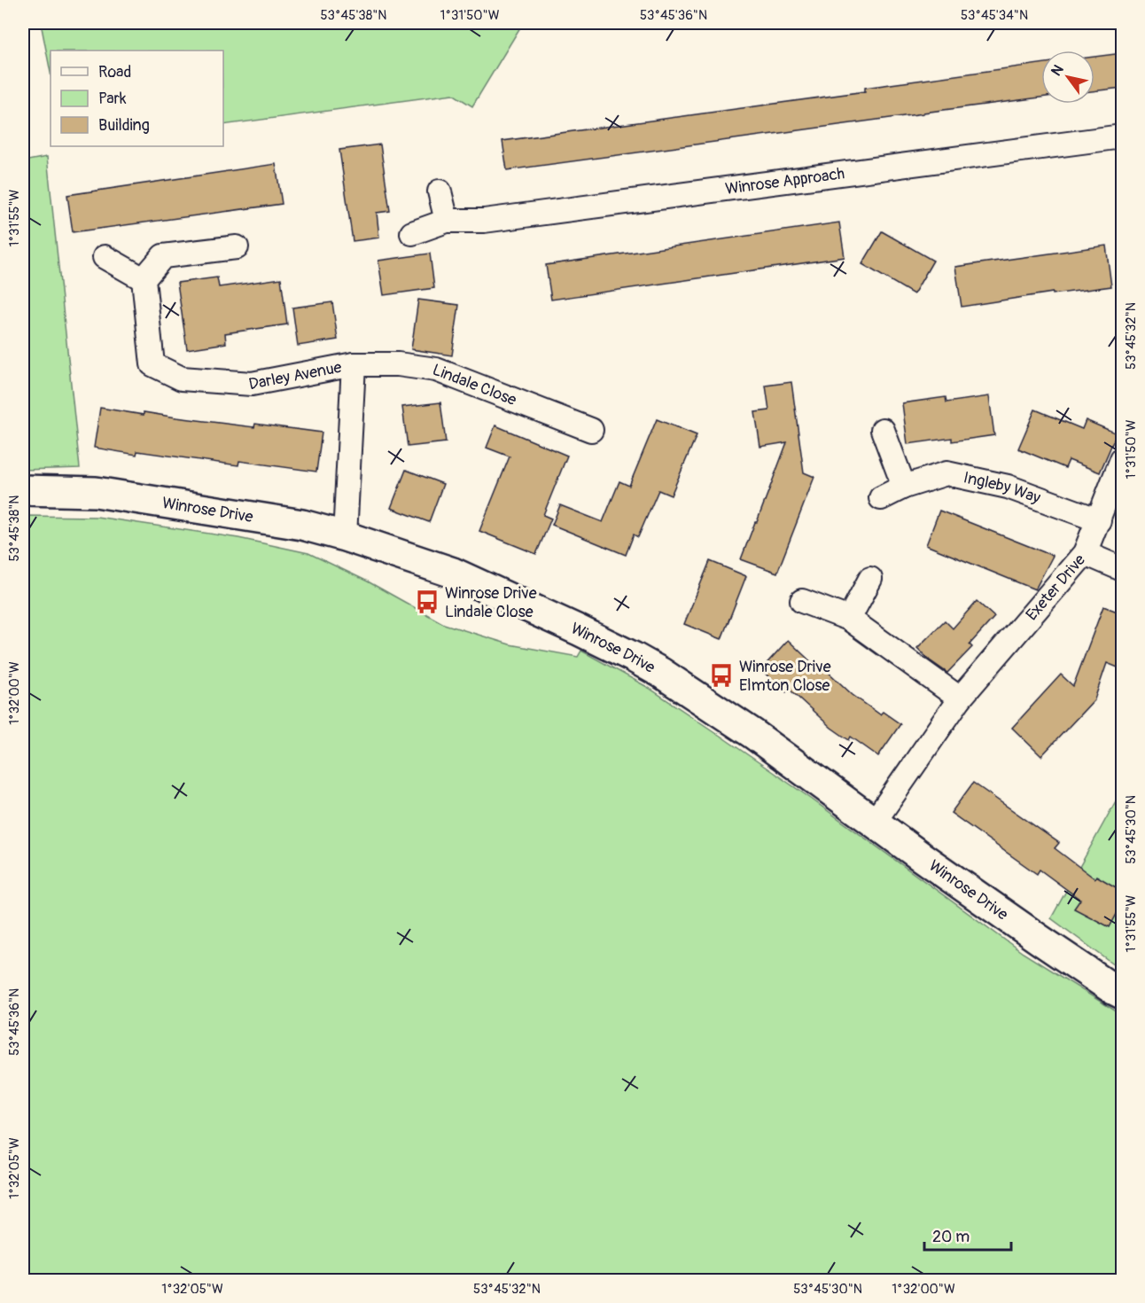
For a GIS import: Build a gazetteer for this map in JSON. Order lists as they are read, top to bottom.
{
  "streets": {
    "street": [
      "Winrose Approach",
      "Darley Avenue",
      "Lindale Close",
      "Ingleby Way",
      "Winrose Drive",
      "Exeter Drive"
    ]
  },
  "crossings": [
    ["Darley Avenue", "Lindale Close"],
    ["Darley Avenue", "Winrose Drive"],
    ["Ingleby Way", "Exeter Drive"],
    ["Winrose Drive", "Exeter Drive"]
  ],
  "places": {
    "bus stop": ["Winrose Drive Lindale Close", "Winrose Drive Elmton Close"]
  },
  "legend": ["Road", "Park", "Building"],
  "scale_bar": "20 m",
  "north": "top left",
  "coordinates": [
    "53°45'38\"N",
    "1°31'50\"W",
    "53°45'36\"N",
    "53°45'34\"N",
    "1°31'55\"W",
    "53°45'32\"N",
    "1°32'00\"W",
    "53°45'30\"N",
    "1°32'05\"W"
  ]
}
